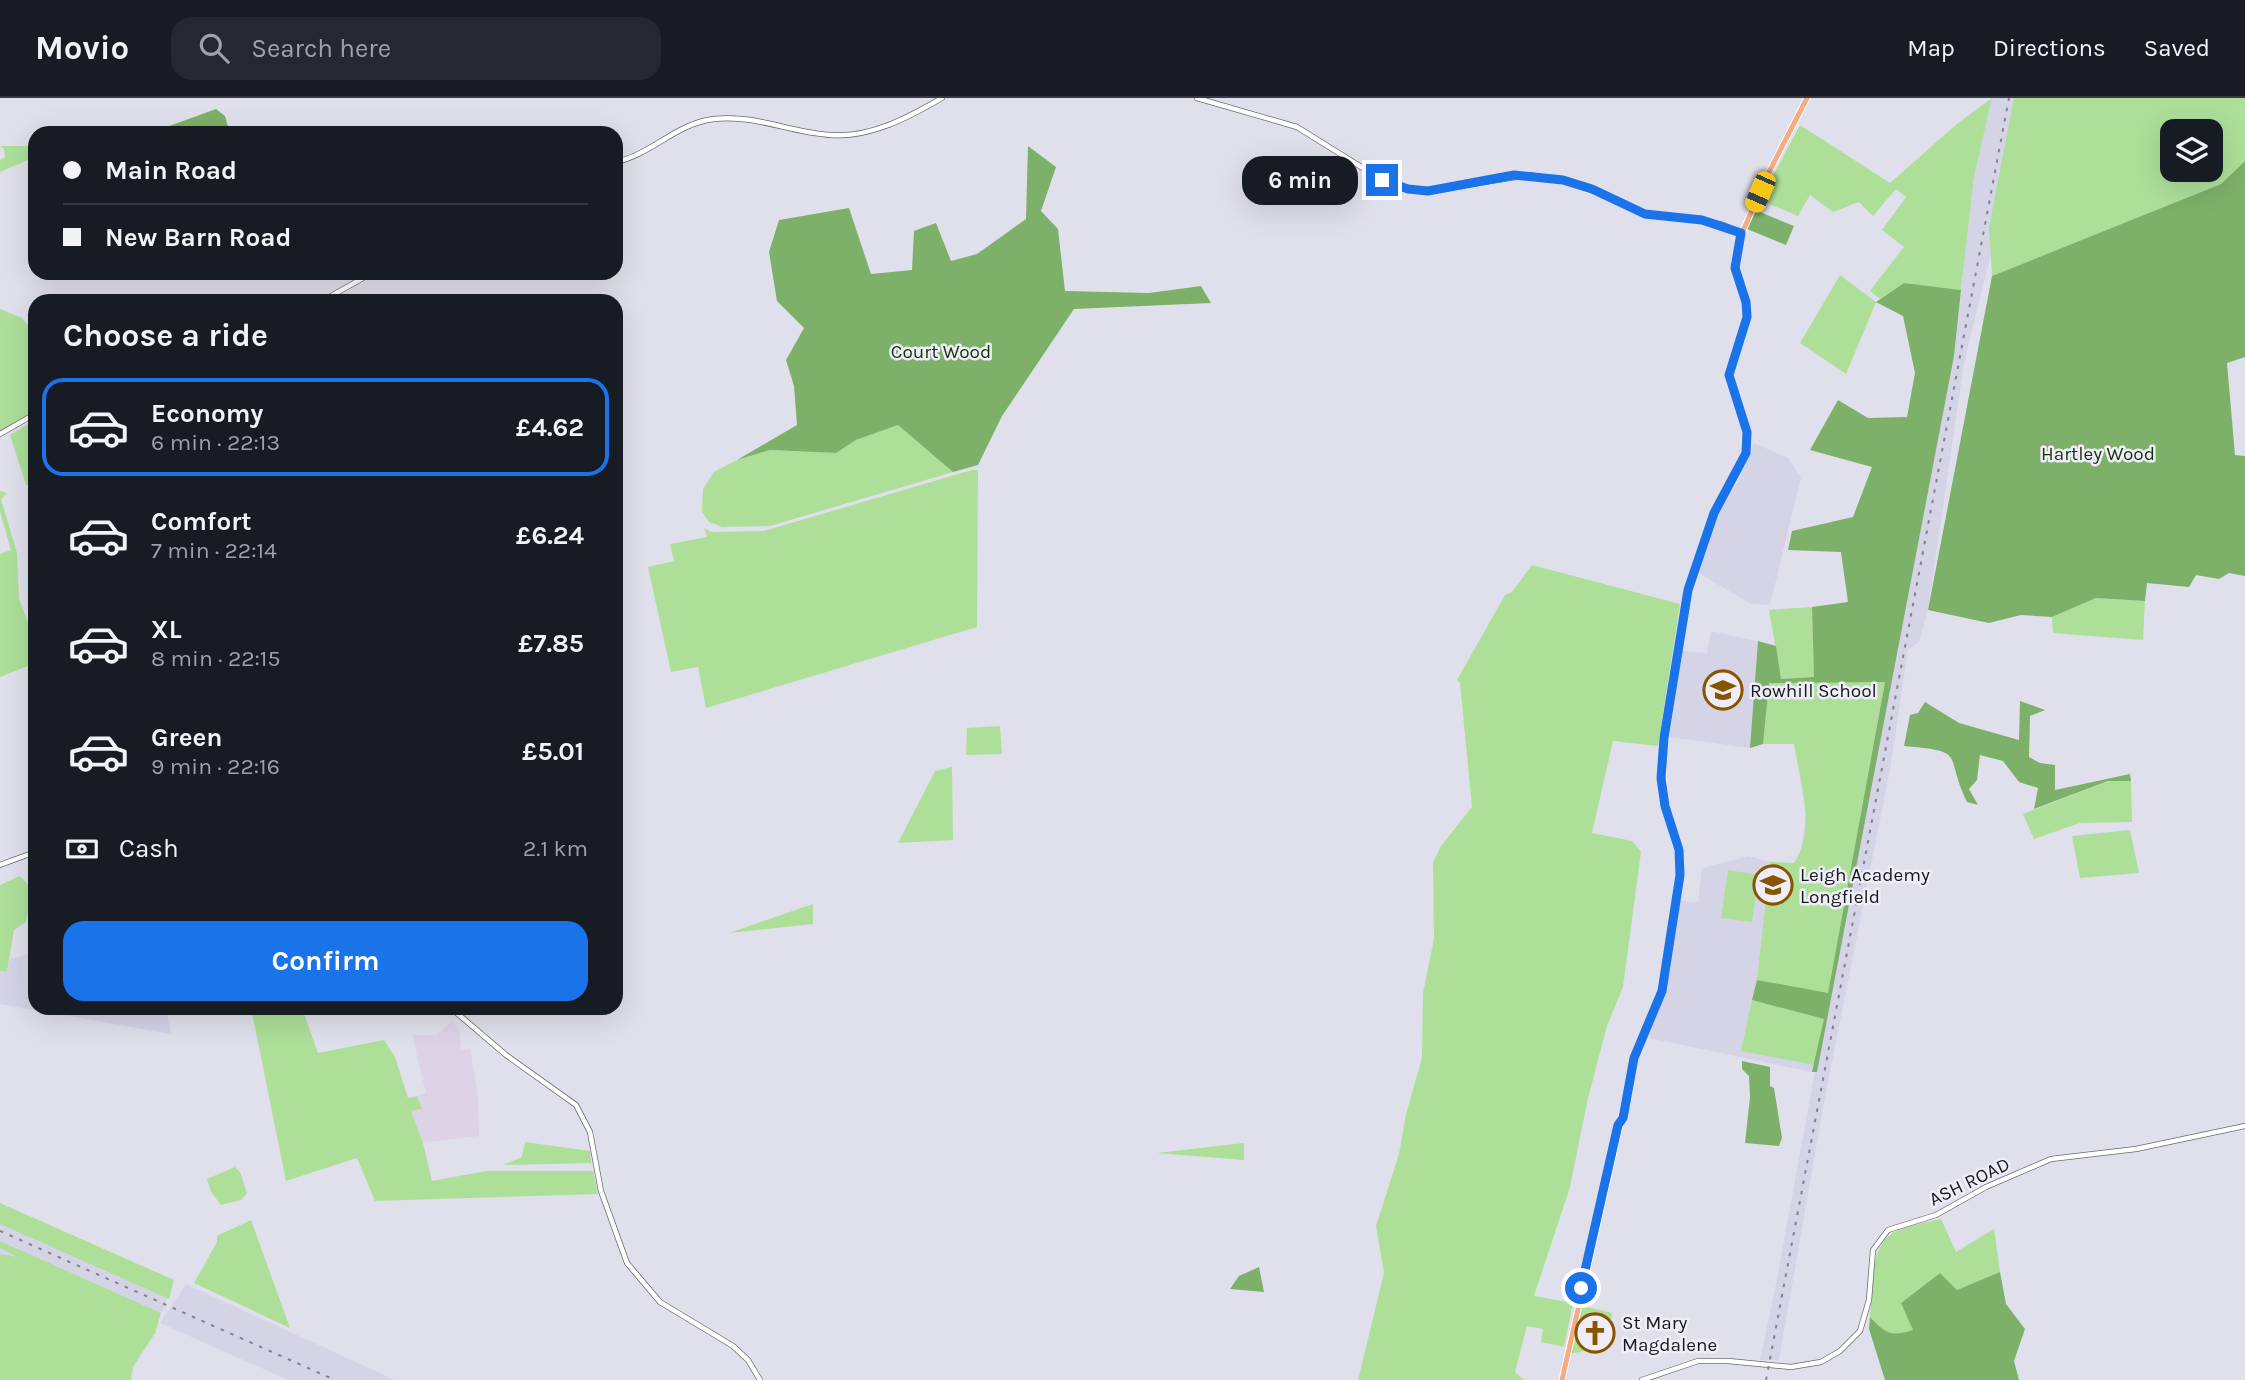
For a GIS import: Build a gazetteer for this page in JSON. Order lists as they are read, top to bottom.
{
  "streets": {
    "street": ["ASH ROAD"]
  },
  "parks": ["Court Wood", "Hartley Wood"],
  "places": {
    "school or university": ["Rowhill School", "Leigh Academy Longfield"],
    "church": ["St Mary Magdalene"]
  },
  "page": {
    "header": "Movio",
    "search": "Search here",
    "nav": ["Map", "Directions", "Saved"],
    "banner": ["Main Road", "New Barn Road"],
    "bubble": "6 min",
    "heading": "Choose a ride",
    "list": [
      {
        "name": "Economy",
        "note": "6 min · 22:13",
        "value": "£4.62"
      },
      {
        "name": "Comfort",
        "note": "7 min · 22:14",
        "value": "£6.24"
      },
      {
        "name": "XL",
        "note": "8 min · 22:15",
        "value": "£7.85"
      },
      {
        "name": "Green",
        "note": "9 min · 22:16",
        "value": "£5.01"
      }
    ],
    "pay": ["Cash", "2.1 km"],
    "buttons": "Confirm"
  }
}
